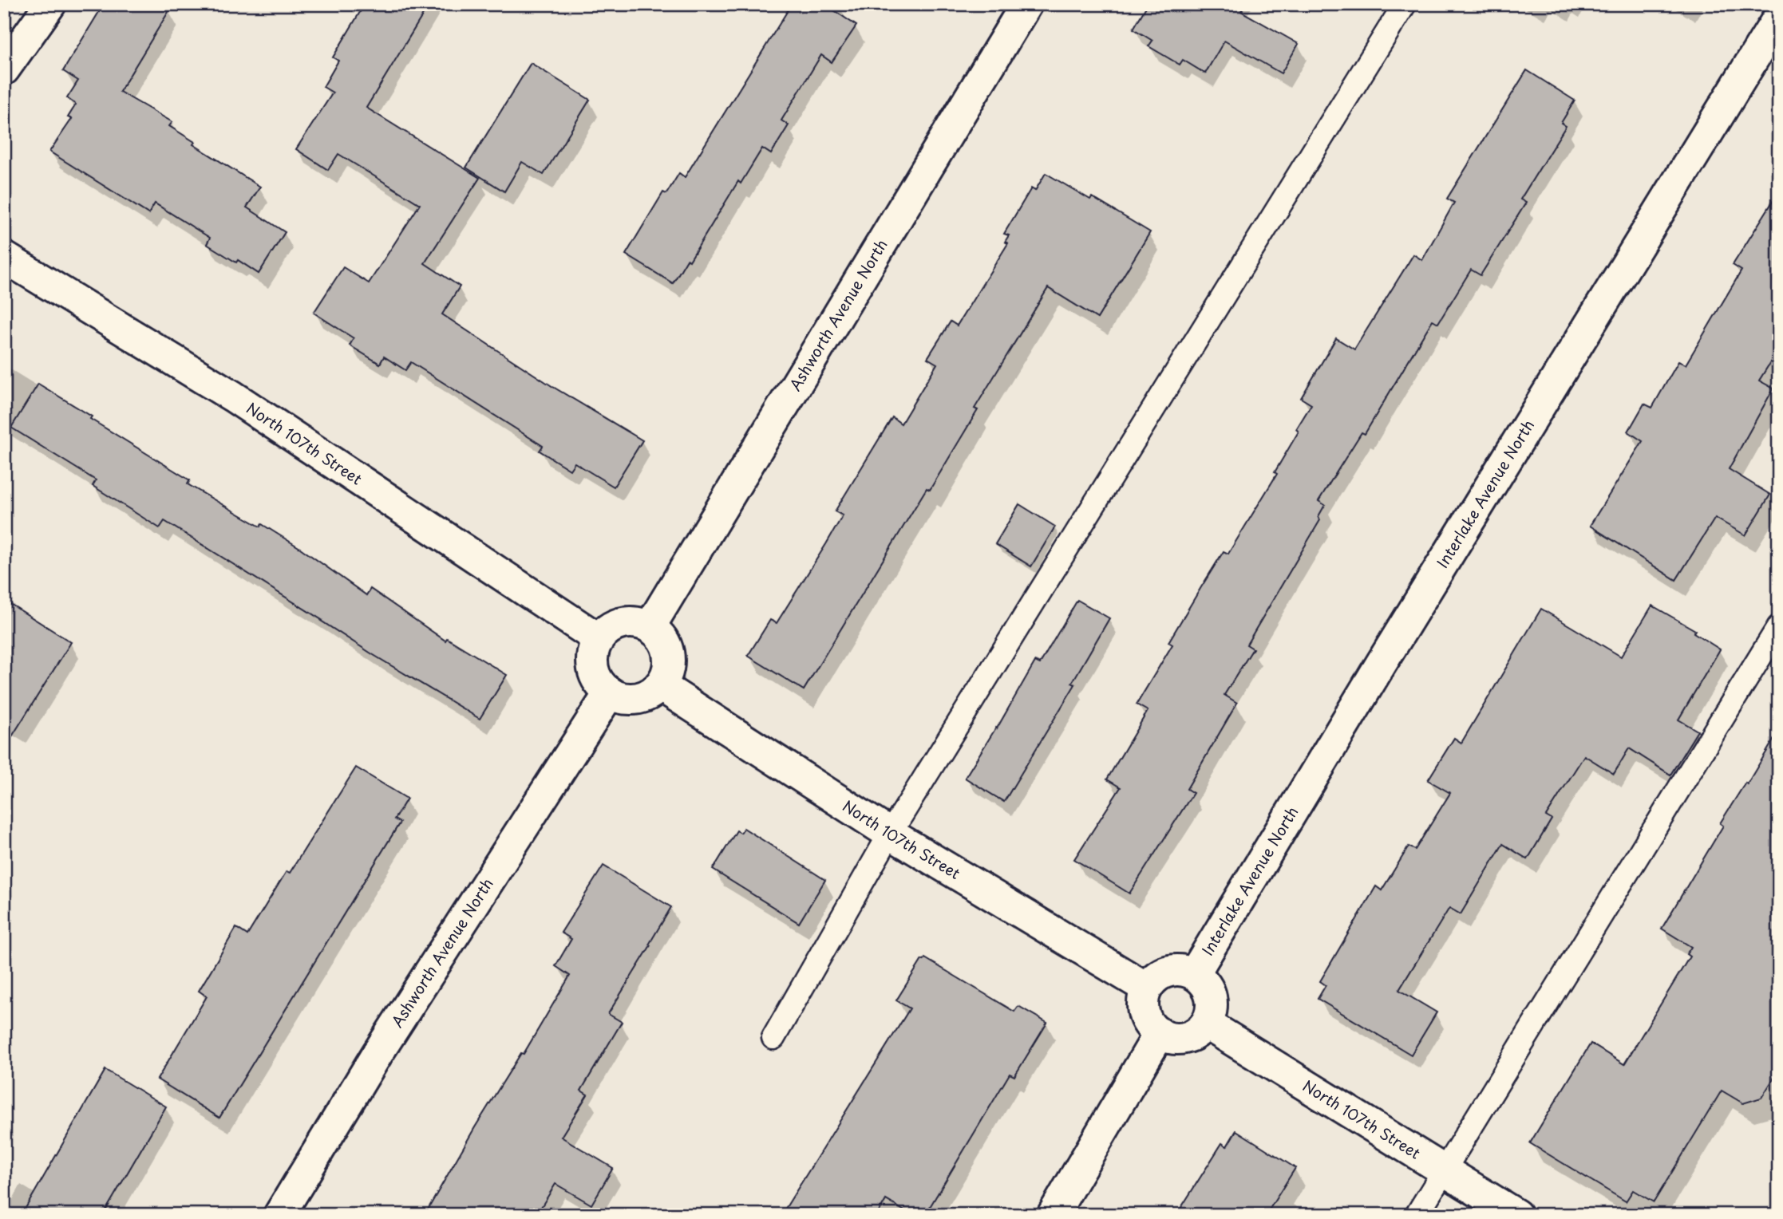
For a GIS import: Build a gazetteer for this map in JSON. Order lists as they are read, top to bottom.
{
  "streets": {
    "street": ["Ashworth Avenue North", "North 107th Street", "Interlake Avenue North"]
  },
  "crossings": [
    ["Ashworth Avenue North", "North 107th Street"],
    ["North 107th Street", "Interlake Avenue North"]
  ]
}
